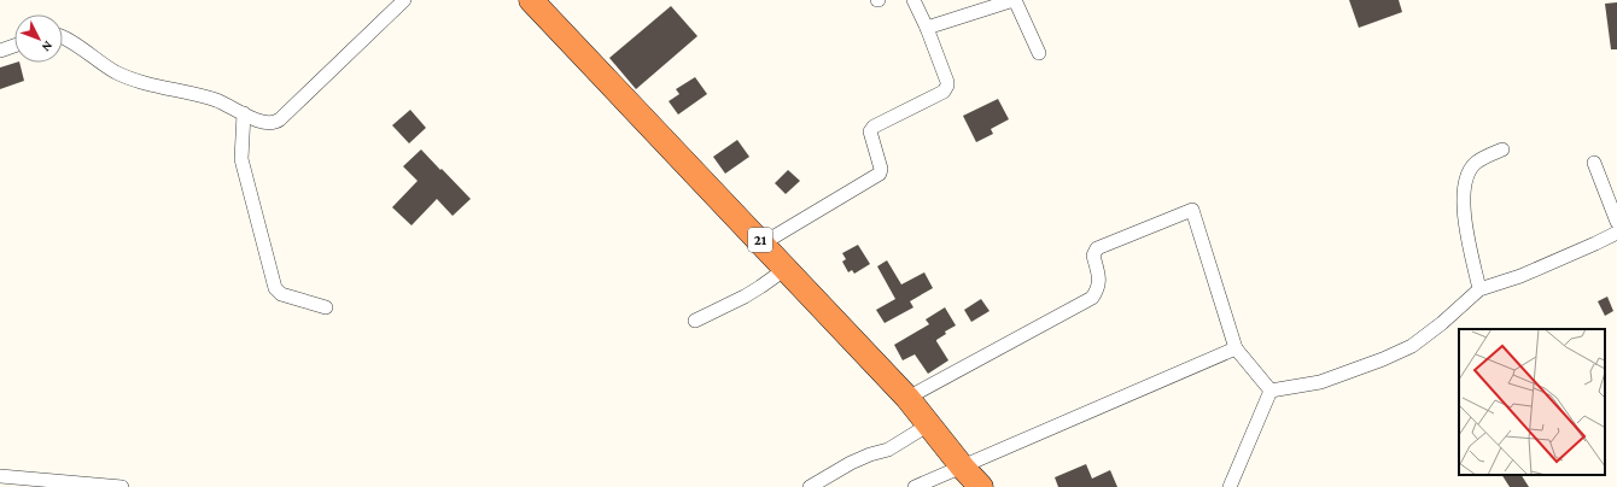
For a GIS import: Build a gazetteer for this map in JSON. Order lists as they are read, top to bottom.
{
  "streets": {
    "highway": ["21"]
  },
  "north": "bottom right"
}
